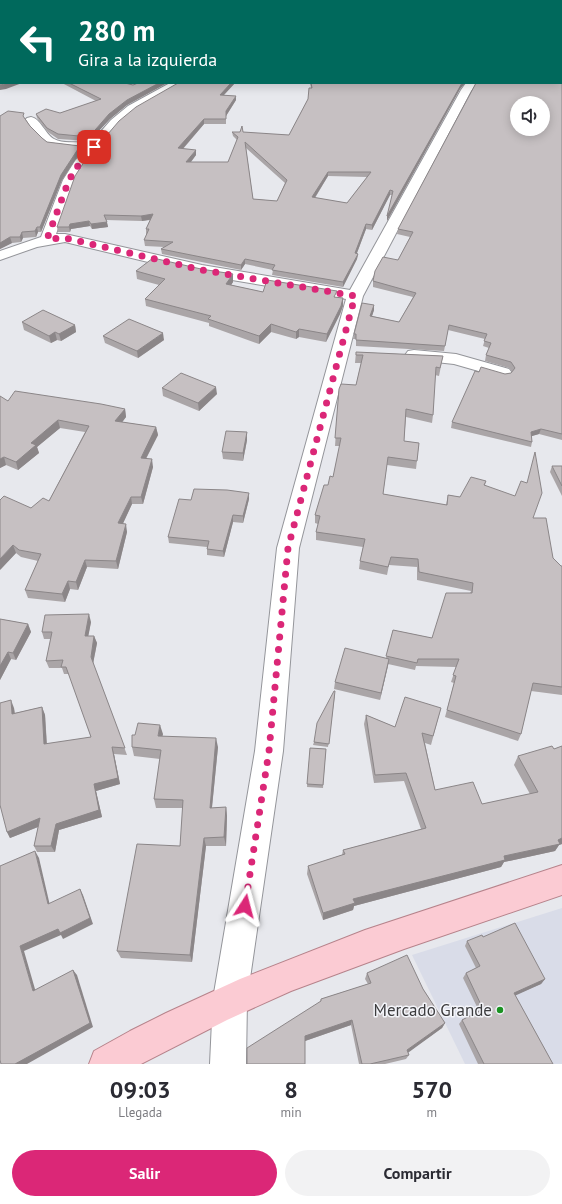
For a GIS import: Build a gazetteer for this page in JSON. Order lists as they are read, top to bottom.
{
  "places": ["Mercado Grande"],
  "page": {
    "turn": ["280 m", "Gira a la izquierda"],
    "eta": [
      "09:03",
      "Llegada",
      "8",
      "min",
      "570",
      "m"
    ],
    "buttons": ["Salir", "Compartir"]
  }
}
